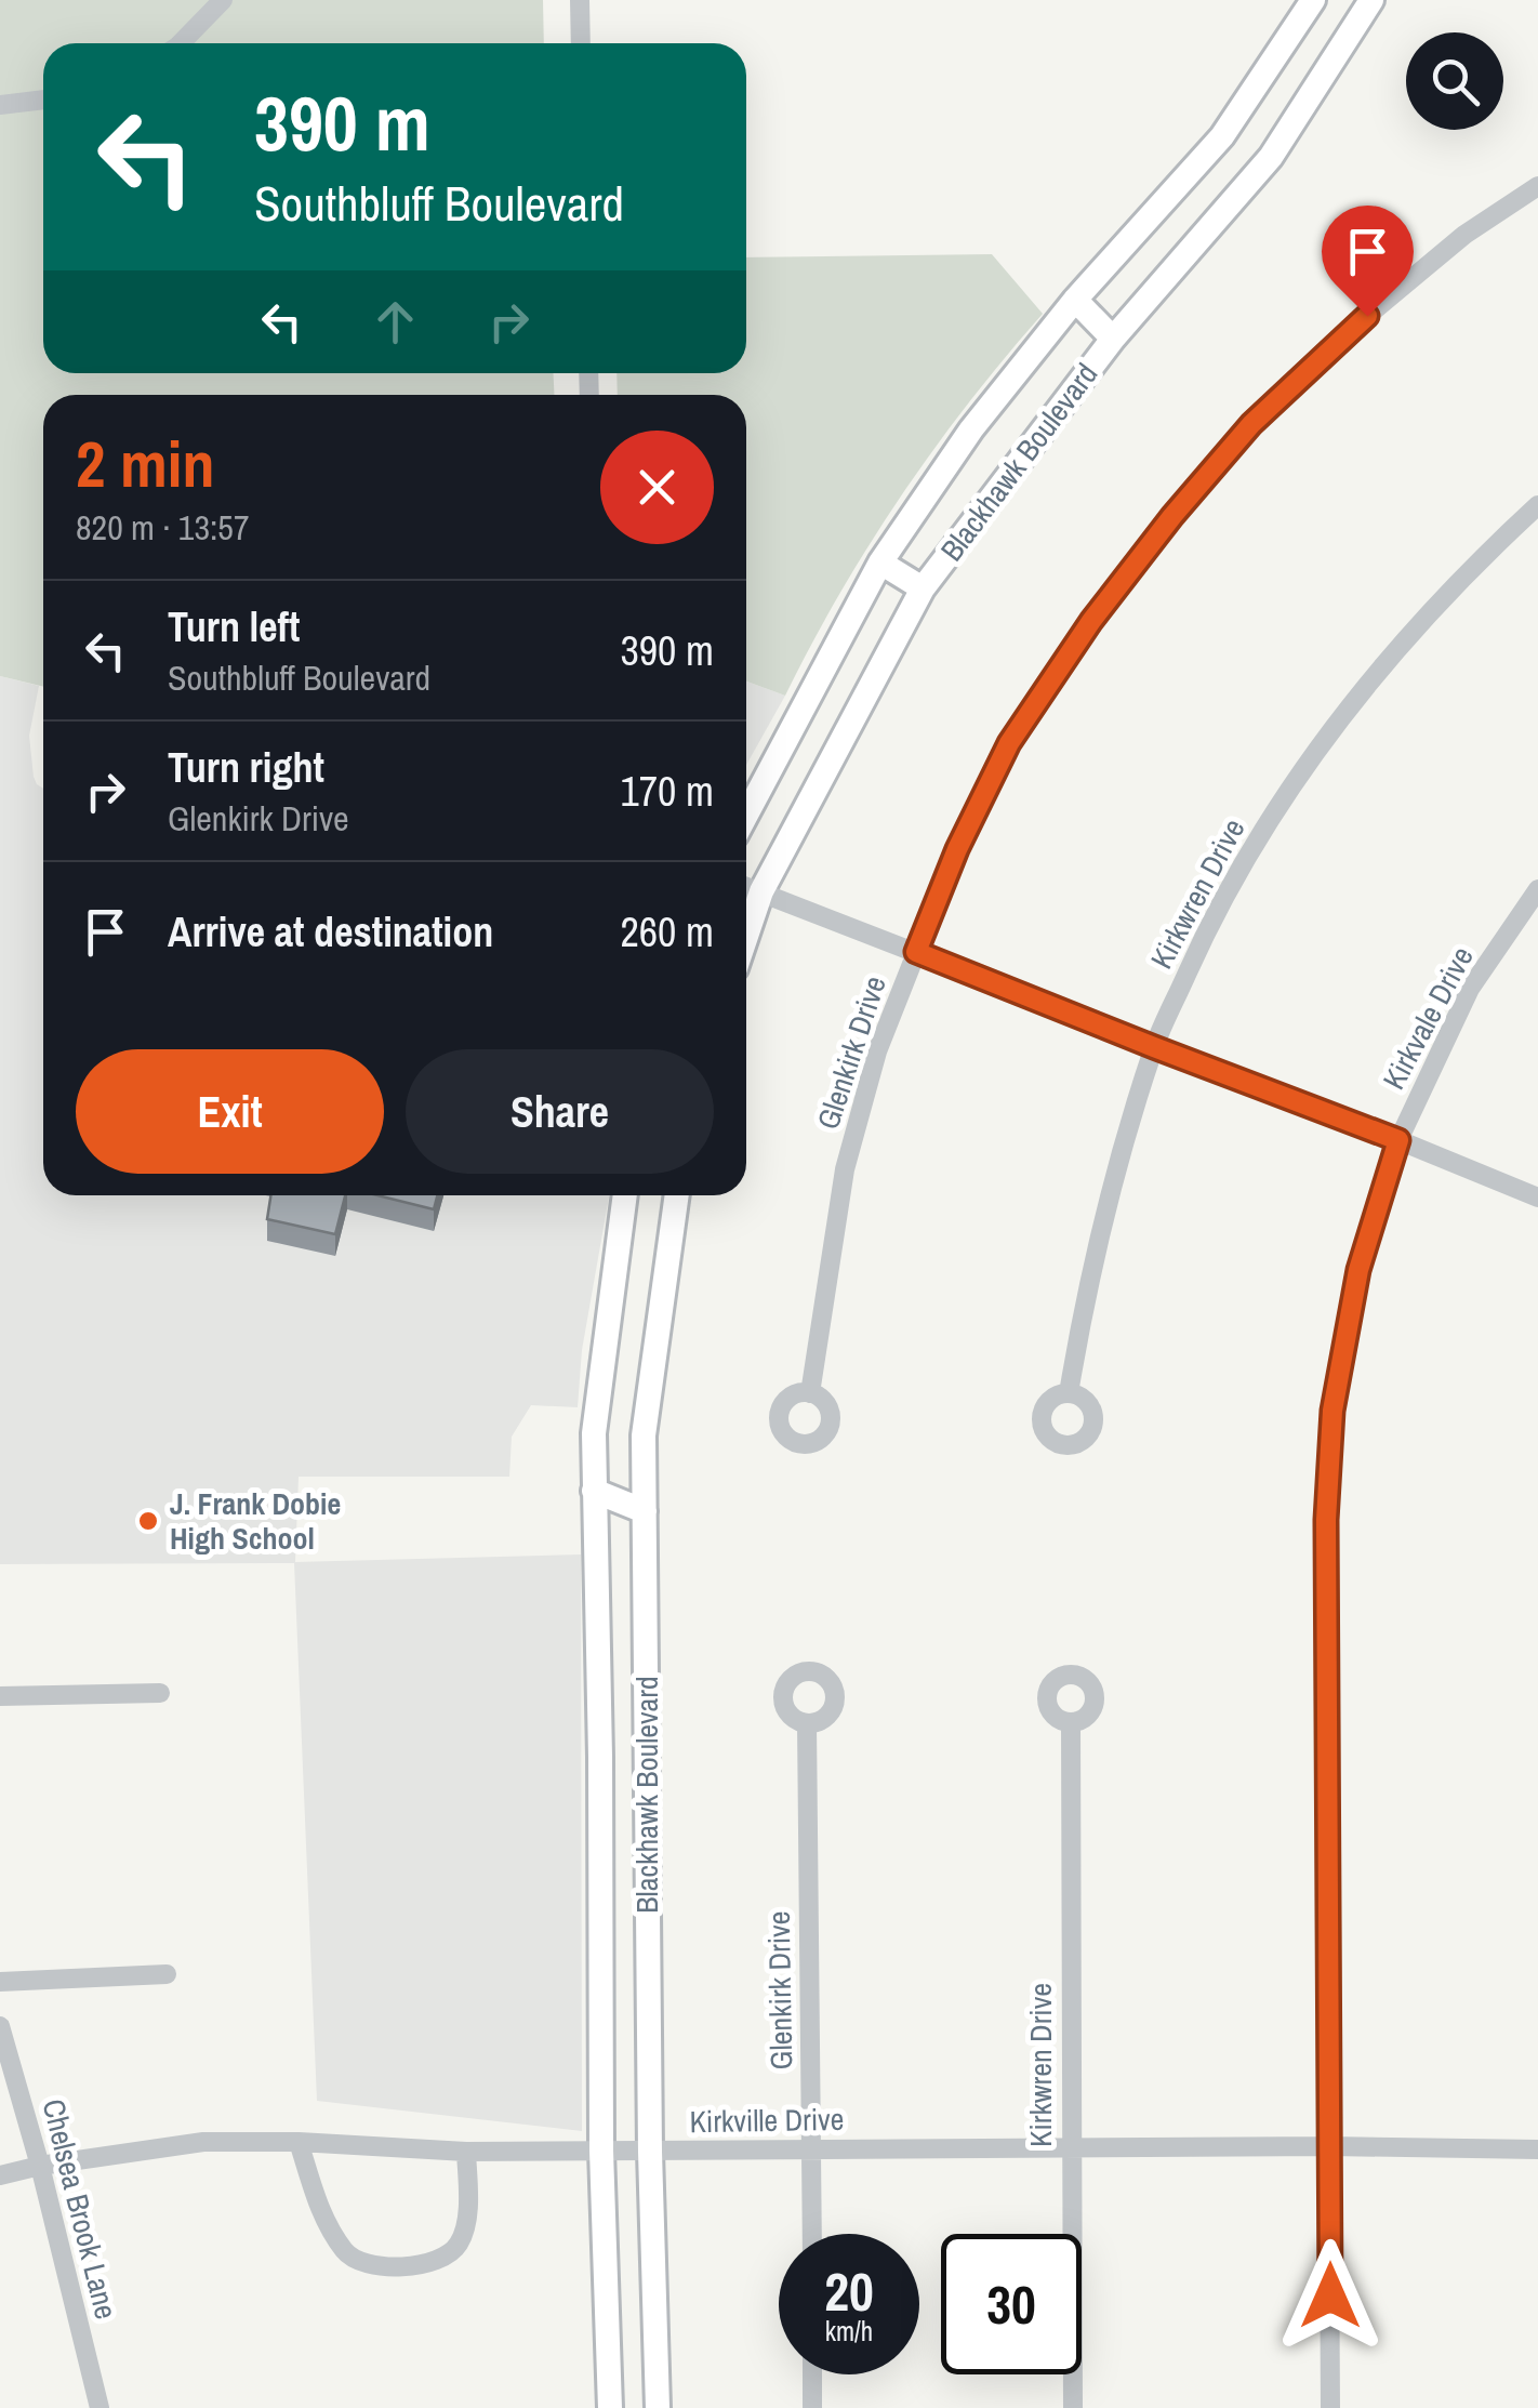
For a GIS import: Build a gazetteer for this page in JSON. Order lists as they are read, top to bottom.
{
  "streets": {
    "main road": ["Blackhawk Boulevard"],
    "street": [
      "Kirkwren Drive",
      "Kirkvale Drive",
      "Glenkirk Drive",
      "Kirkville Drive",
      "Chelsea Brook Lane"
    ]
  },
  "crossings": [
    ["Blackhawk Boulevard", "Kirkville Drive"],
    ["Kirkwren Drive", "Kirkville Drive"],
    ["Kirkvale Drive", "Kirkville Drive"],
    ["Glenkirk Drive", "Kirkville Drive"],
    ["Kirkville Drive", "Chelsea Brook Lane"]
  ],
  "places": ["J. Frank Dobie High School"],
  "page": {
    "turn": ["390 m", "Southbluff Boulevard"],
    "heading": ["2 min", "820 m · 13:57"],
    "list": [
      {
        "name": "Turn left",
        "note": "Southbluff Boulevard",
        "value": "390 m"
      },
      {
        "name": "Turn right",
        "note": "Glenkirk Drive",
        "value": "170 m"
      },
      {
        "name": "Arrive at destination",
        "value": "260 m"
      }
    ],
    "buttons": ["Exit", "Share"],
    "speed": "20 km/h",
    "limit": "30"
  }
}
